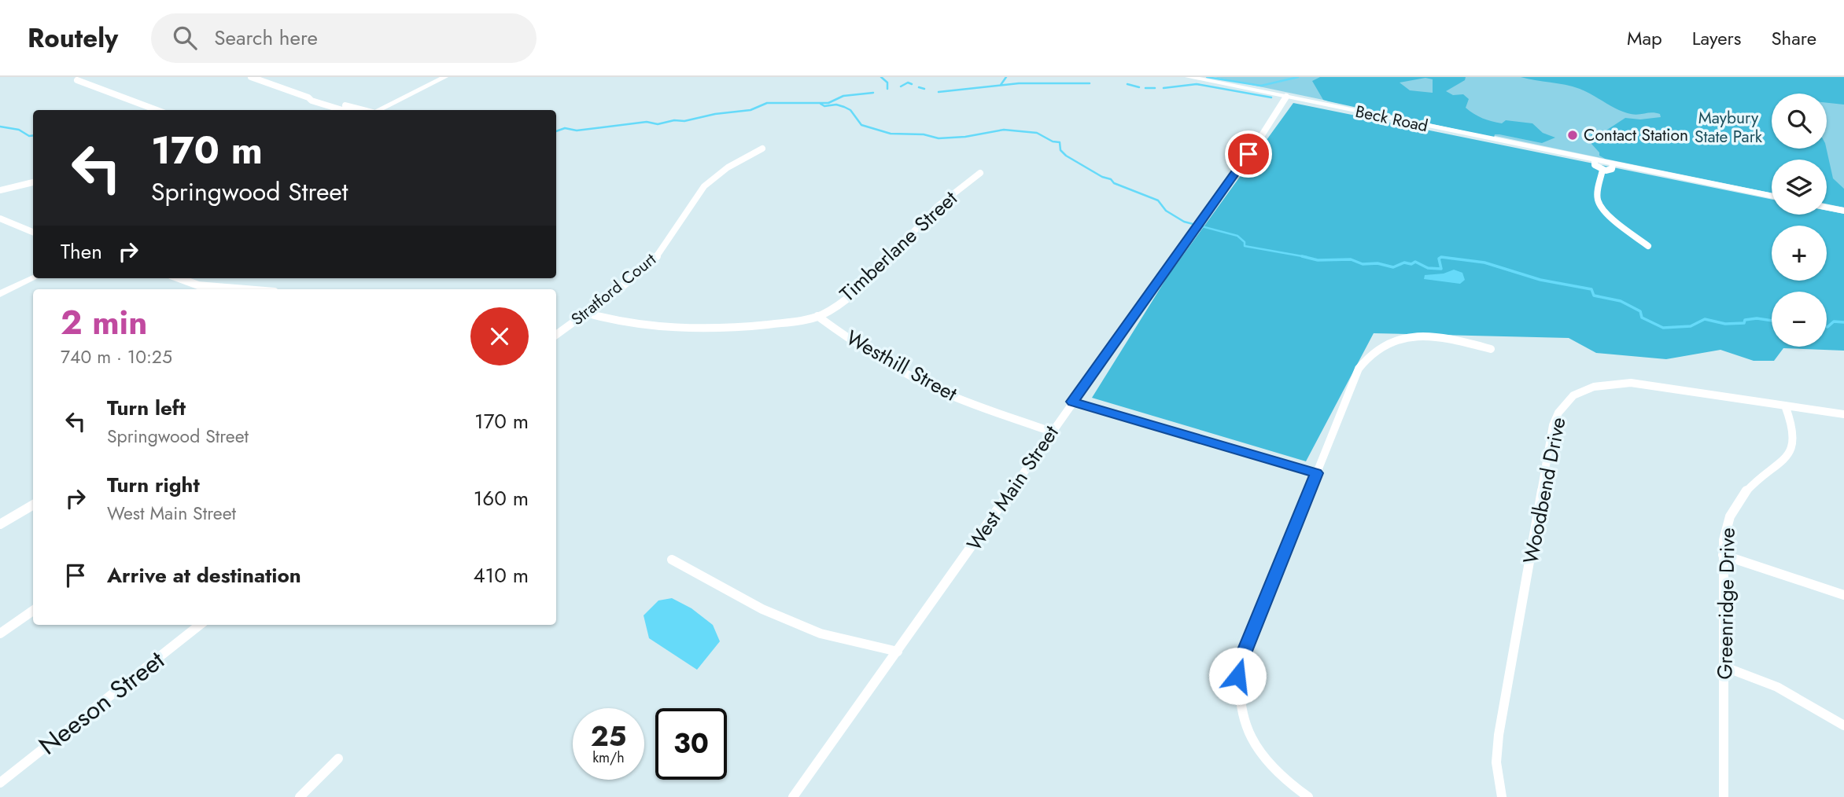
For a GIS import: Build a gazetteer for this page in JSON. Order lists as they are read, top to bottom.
{
  "streets": {
    "main road": ["Beck Road"],
    "street": [
      "Timberlane Street",
      "Stratford Court",
      "Westhill Street",
      "West Main Street",
      "Woodbend Drive",
      "Greenridge Drive",
      "Neeson Street"
    ]
  },
  "crossings": [
    ["Beck Road", "West Main Street"],
    ["Timberlane Street", "Stratford Court"],
    ["Timberlane Street", "Westhill Street"],
    ["Westhill Street", "West Main Street"],
    ["Woodbend Drive", "Greenridge Drive"]
  ],
  "parks": ["Maybury State Park"],
  "places": ["Contact Station"],
  "page": {
    "header": "Routely",
    "search": "Search here",
    "nav": ["Map", "Layers", "Share"],
    "map_buttons": ["+", "−"],
    "turn": ["170 m", "Springwood Street"],
    "then": "Then",
    "heading": ["2 min", "740 m · 10:25"],
    "list": [
      {
        "name": "Turn left",
        "note": "Springwood Street",
        "value": "170 m"
      },
      {
        "name": "Turn right",
        "note": "West Main Street",
        "value": "160 m"
      },
      {
        "name": "Arrive at destination",
        "value": "410 m"
      }
    ],
    "speed": "25 km/h",
    "limit": "30"
  }
}
